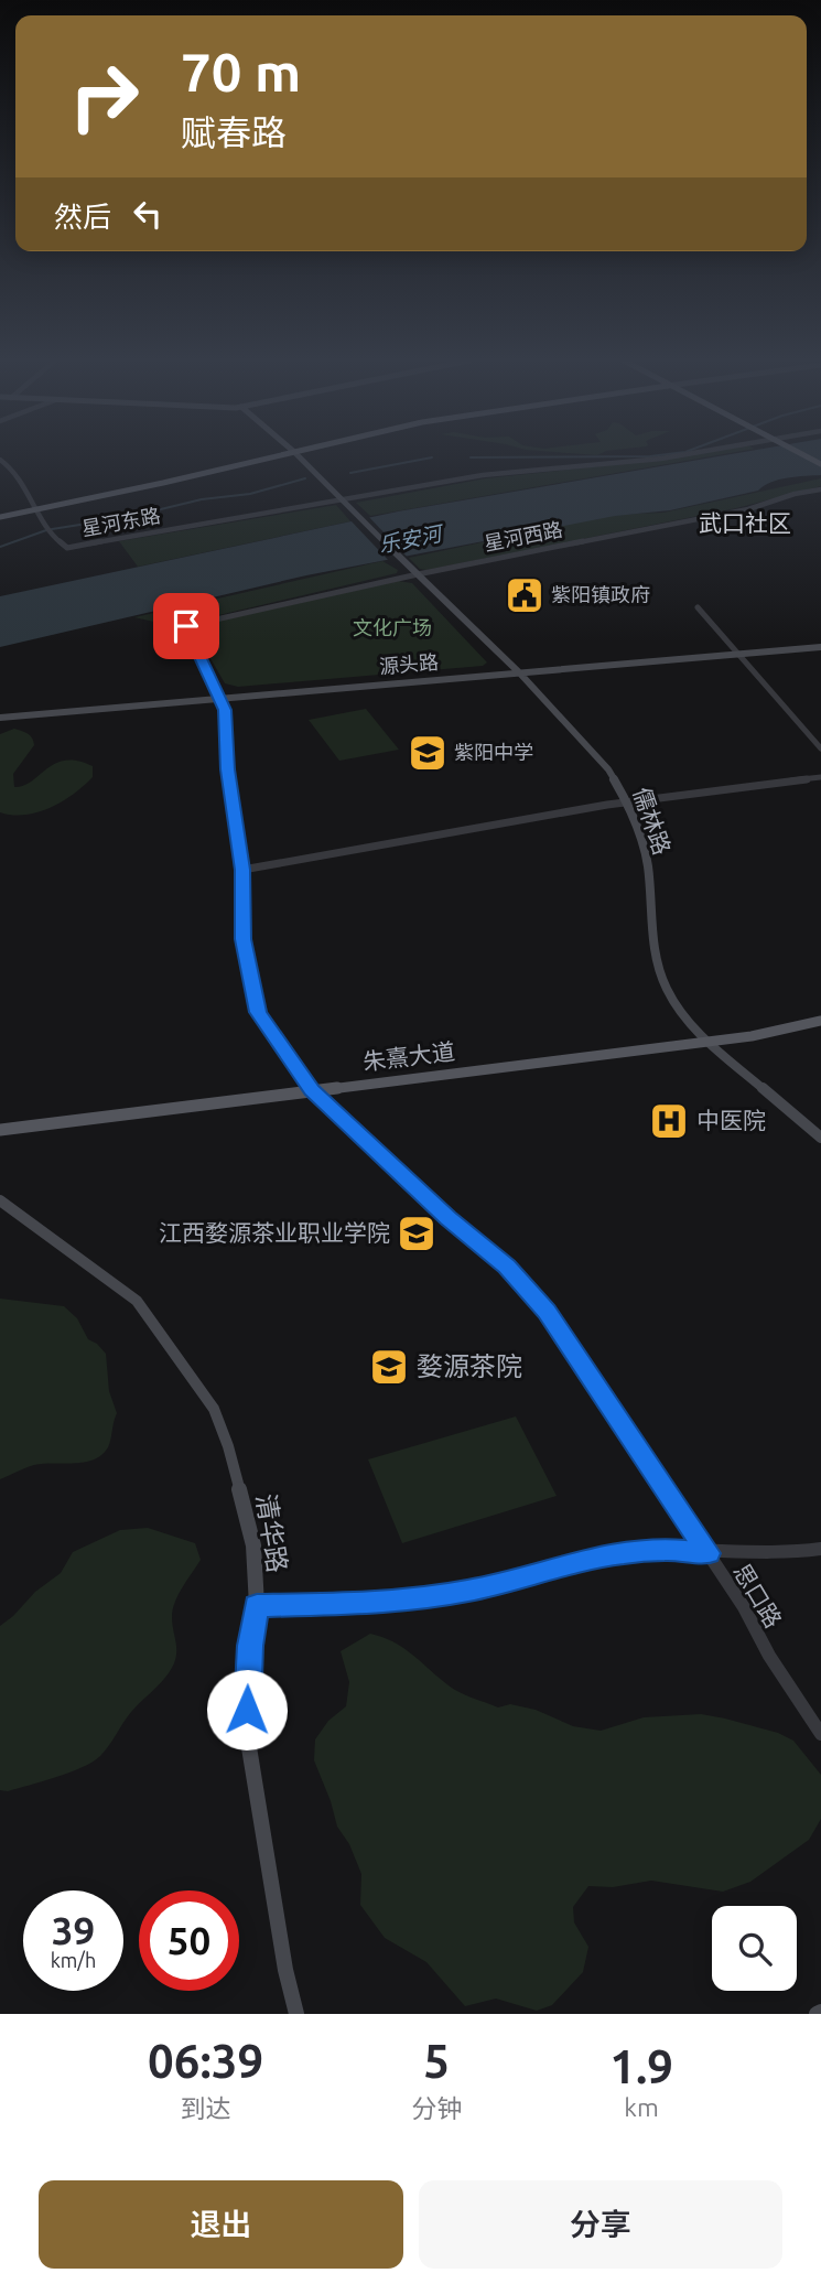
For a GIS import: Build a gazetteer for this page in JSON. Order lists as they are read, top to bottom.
{
  "streets": {
    "main road": [
      "源头路",
      "儒林路",
      "朱熹大道",
      "清华路"
    ],
    "street": ["星河东路", "星河西路", "思口路"]
  },
  "crossings": [
    ["星河东路", "儒林路"],
    ["星河西路", "儒林路"],
    ["星河西路", "思口路"],
    ["源头路", "儒林路"],
    ["源头路", "思口路"],
    ["儒林路", "朱熹大道"],
    ["朱熹大道", "思口路"]
  ],
  "districts": ["武口社区"],
  "water": ["乐安河"],
  "parks": ["文化广场"],
  "places": {
    "public building": ["紫阳镇政府"],
    "school or university": ["紫阳中学", "江西婺源茶业职业学院", "婺源茶院"],
    "hospital": ["中医院"]
  },
  "page": {
    "turn": ["70 m", "赋春路"],
    "then": "然后",
    "speed": "39 km/h",
    "limit": "50",
    "eta": [
      "06:39",
      "到达",
      "5",
      "分钟",
      "1.9",
      "km"
    ],
    "buttons": ["退出", "分享"]
  }
}
